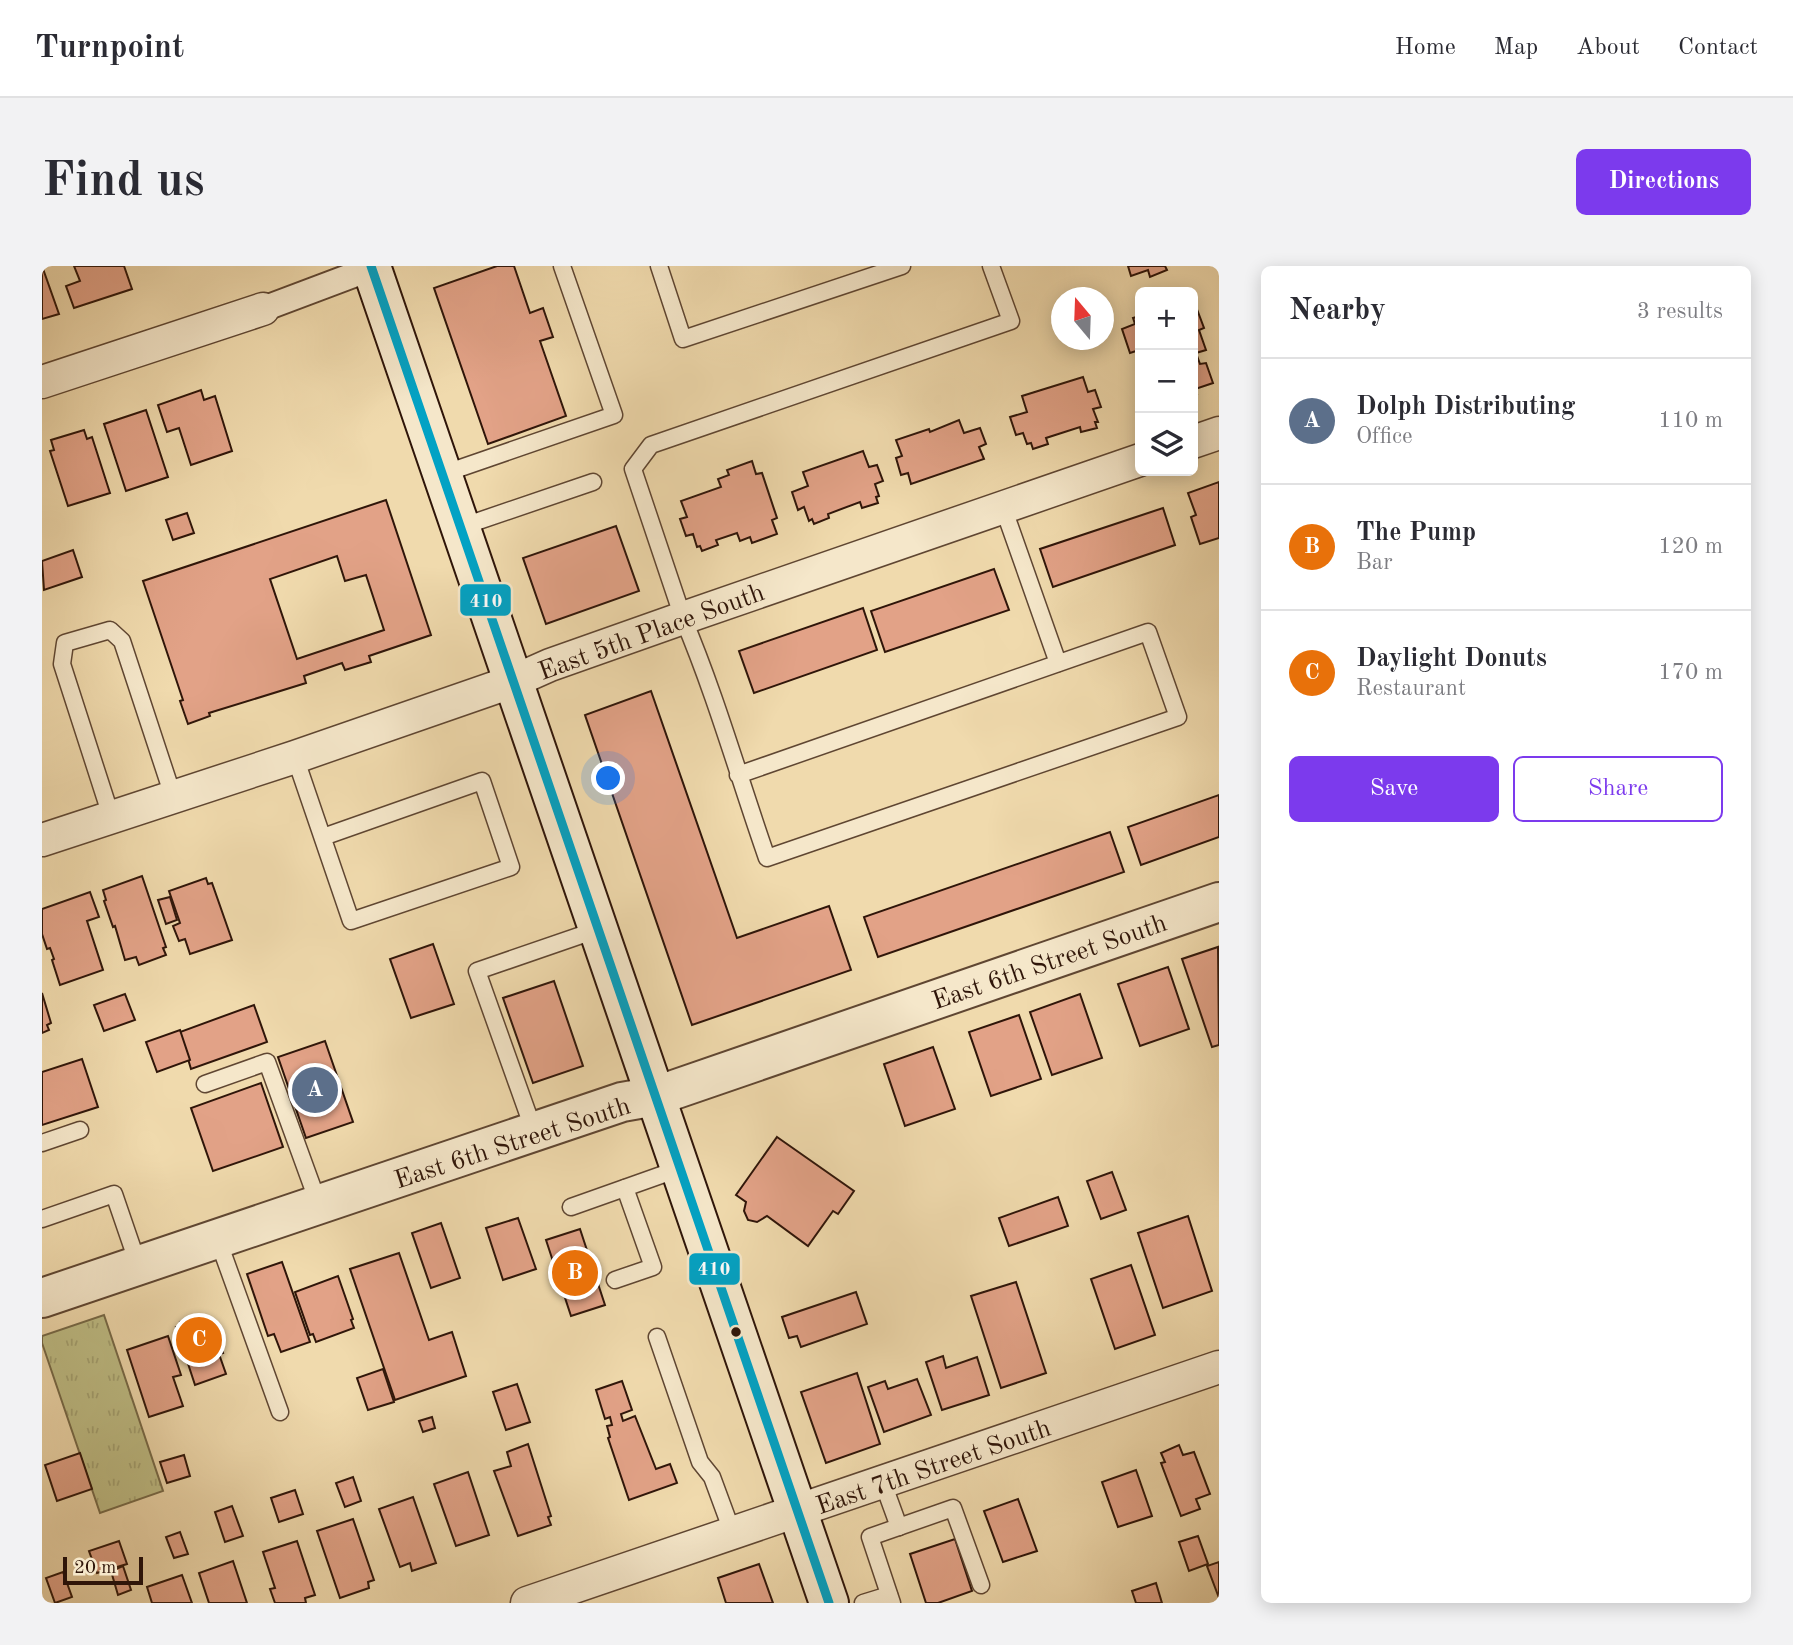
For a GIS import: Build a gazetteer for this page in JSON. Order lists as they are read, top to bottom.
{
  "streets": {
    "main road": ["East 6th Street South"],
    "street": ["East 5th Place South", "East 7th Street South"]
  },
  "lines": ["transit line 410"],
  "scale_bar": "20 m",
  "north": "top",
  "page": {
    "header": "Turnpoint",
    "nav": [
      "Home",
      "Map",
      "About",
      "Contact"
    ],
    "buttons": [
      "Directions",
      ["Save", "Share"]
    ],
    "title": "Find us",
    "heading": ["Nearby", "3 results"],
    "map_buttons": ["+", "−"],
    "list": [
      {
        "mark": "A",
        "name": "Dolph Distributing",
        "note": "Office",
        "value": "110 m"
      },
      {
        "mark": "B",
        "name": "The Pump",
        "note": "Bar",
        "value": "120 m"
      },
      {
        "mark": "C",
        "name": "Daylight Donuts",
        "note": "Restaurant",
        "value": "170 m"
      }
    ],
    "pins": ["A", "B", "C"],
    "scale": "20 m"
  }
}
